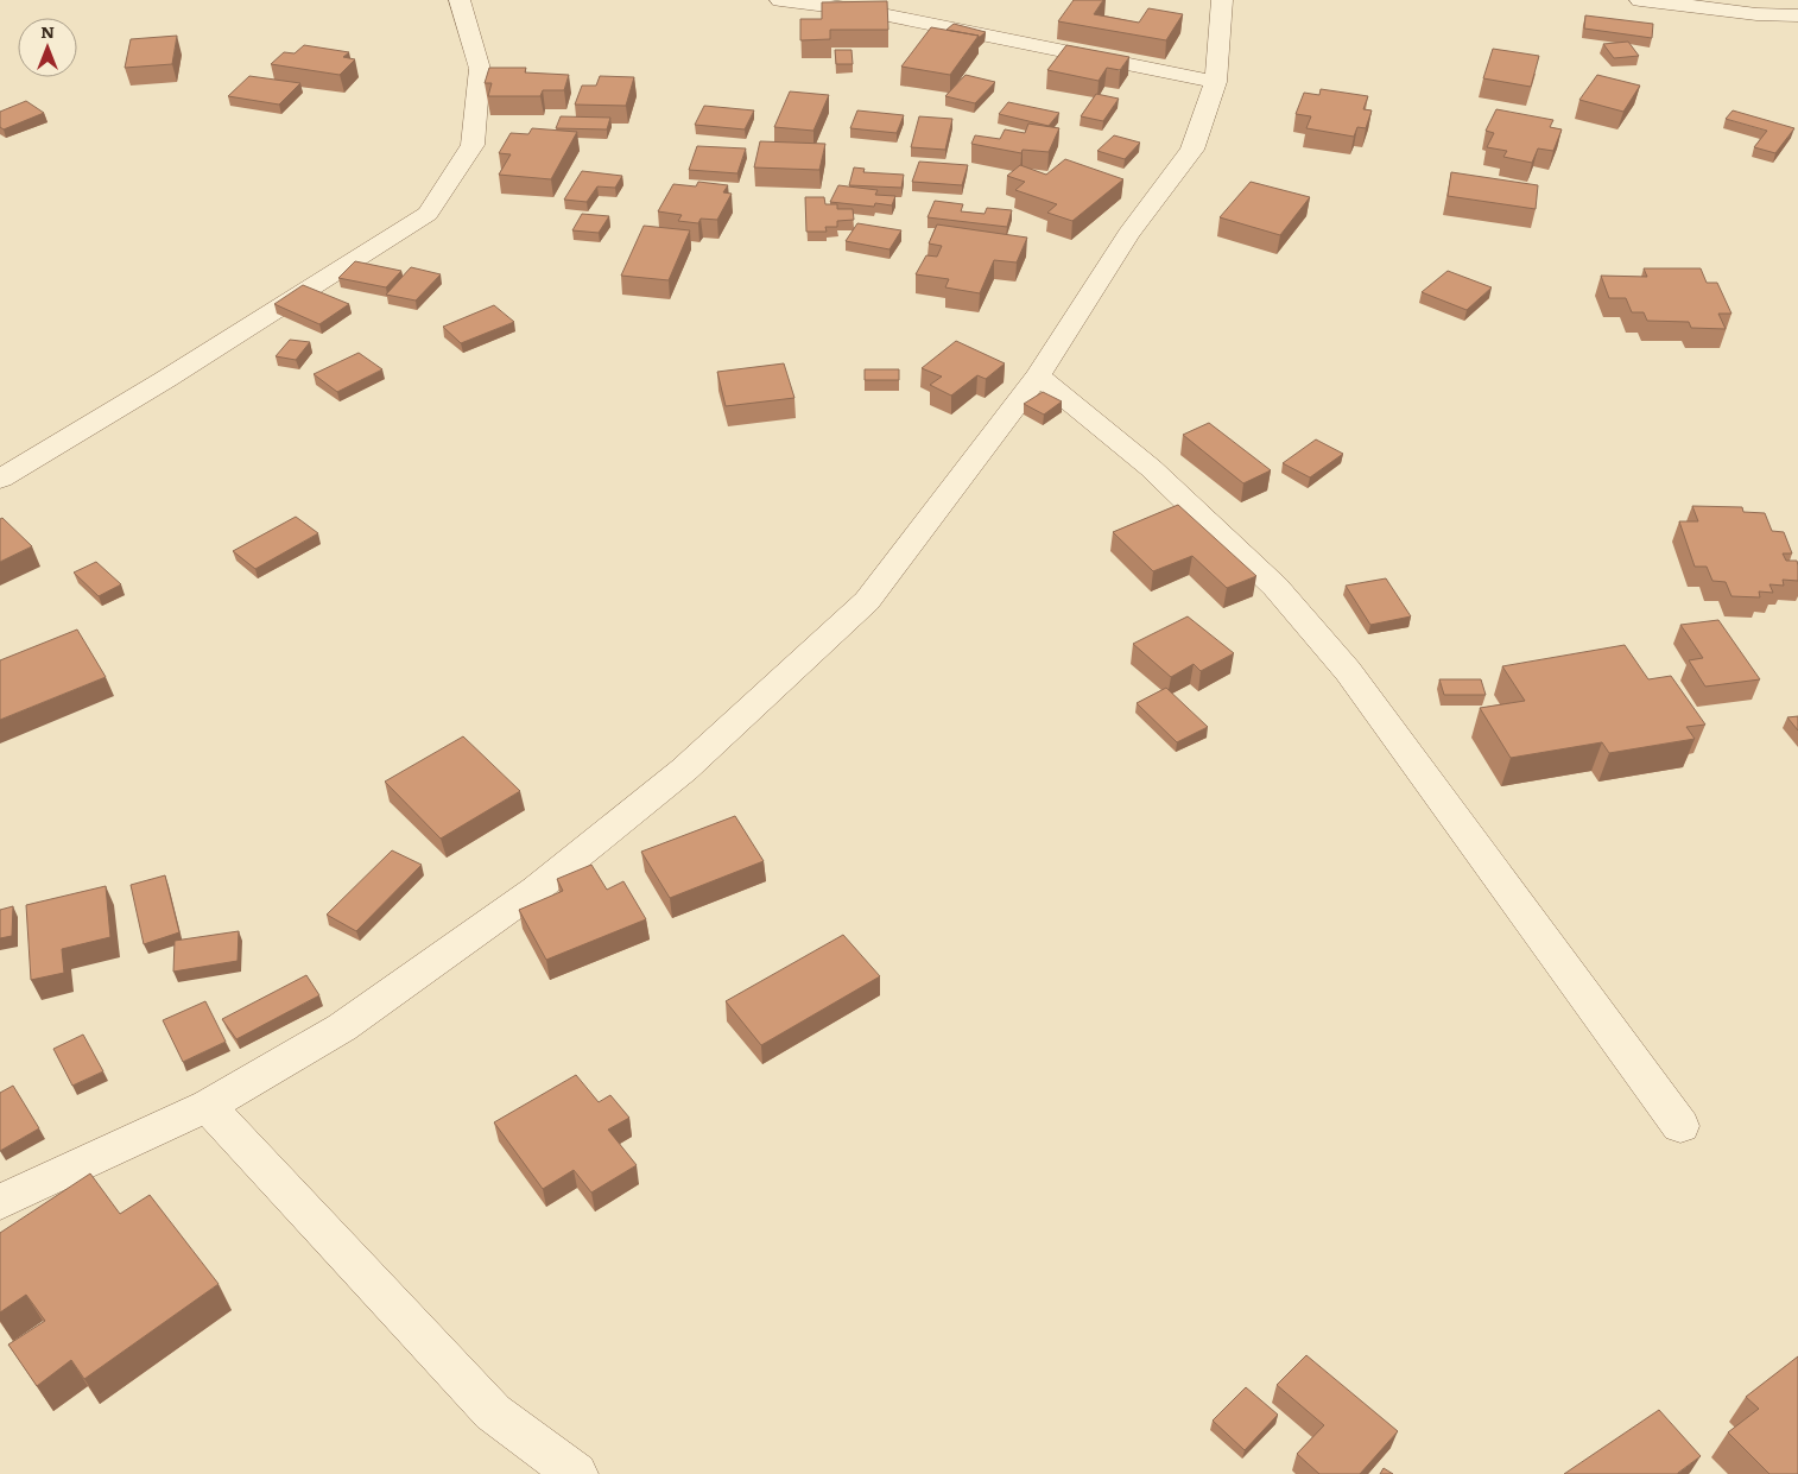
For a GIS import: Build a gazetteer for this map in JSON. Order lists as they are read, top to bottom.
{
  "north": "top"
}
